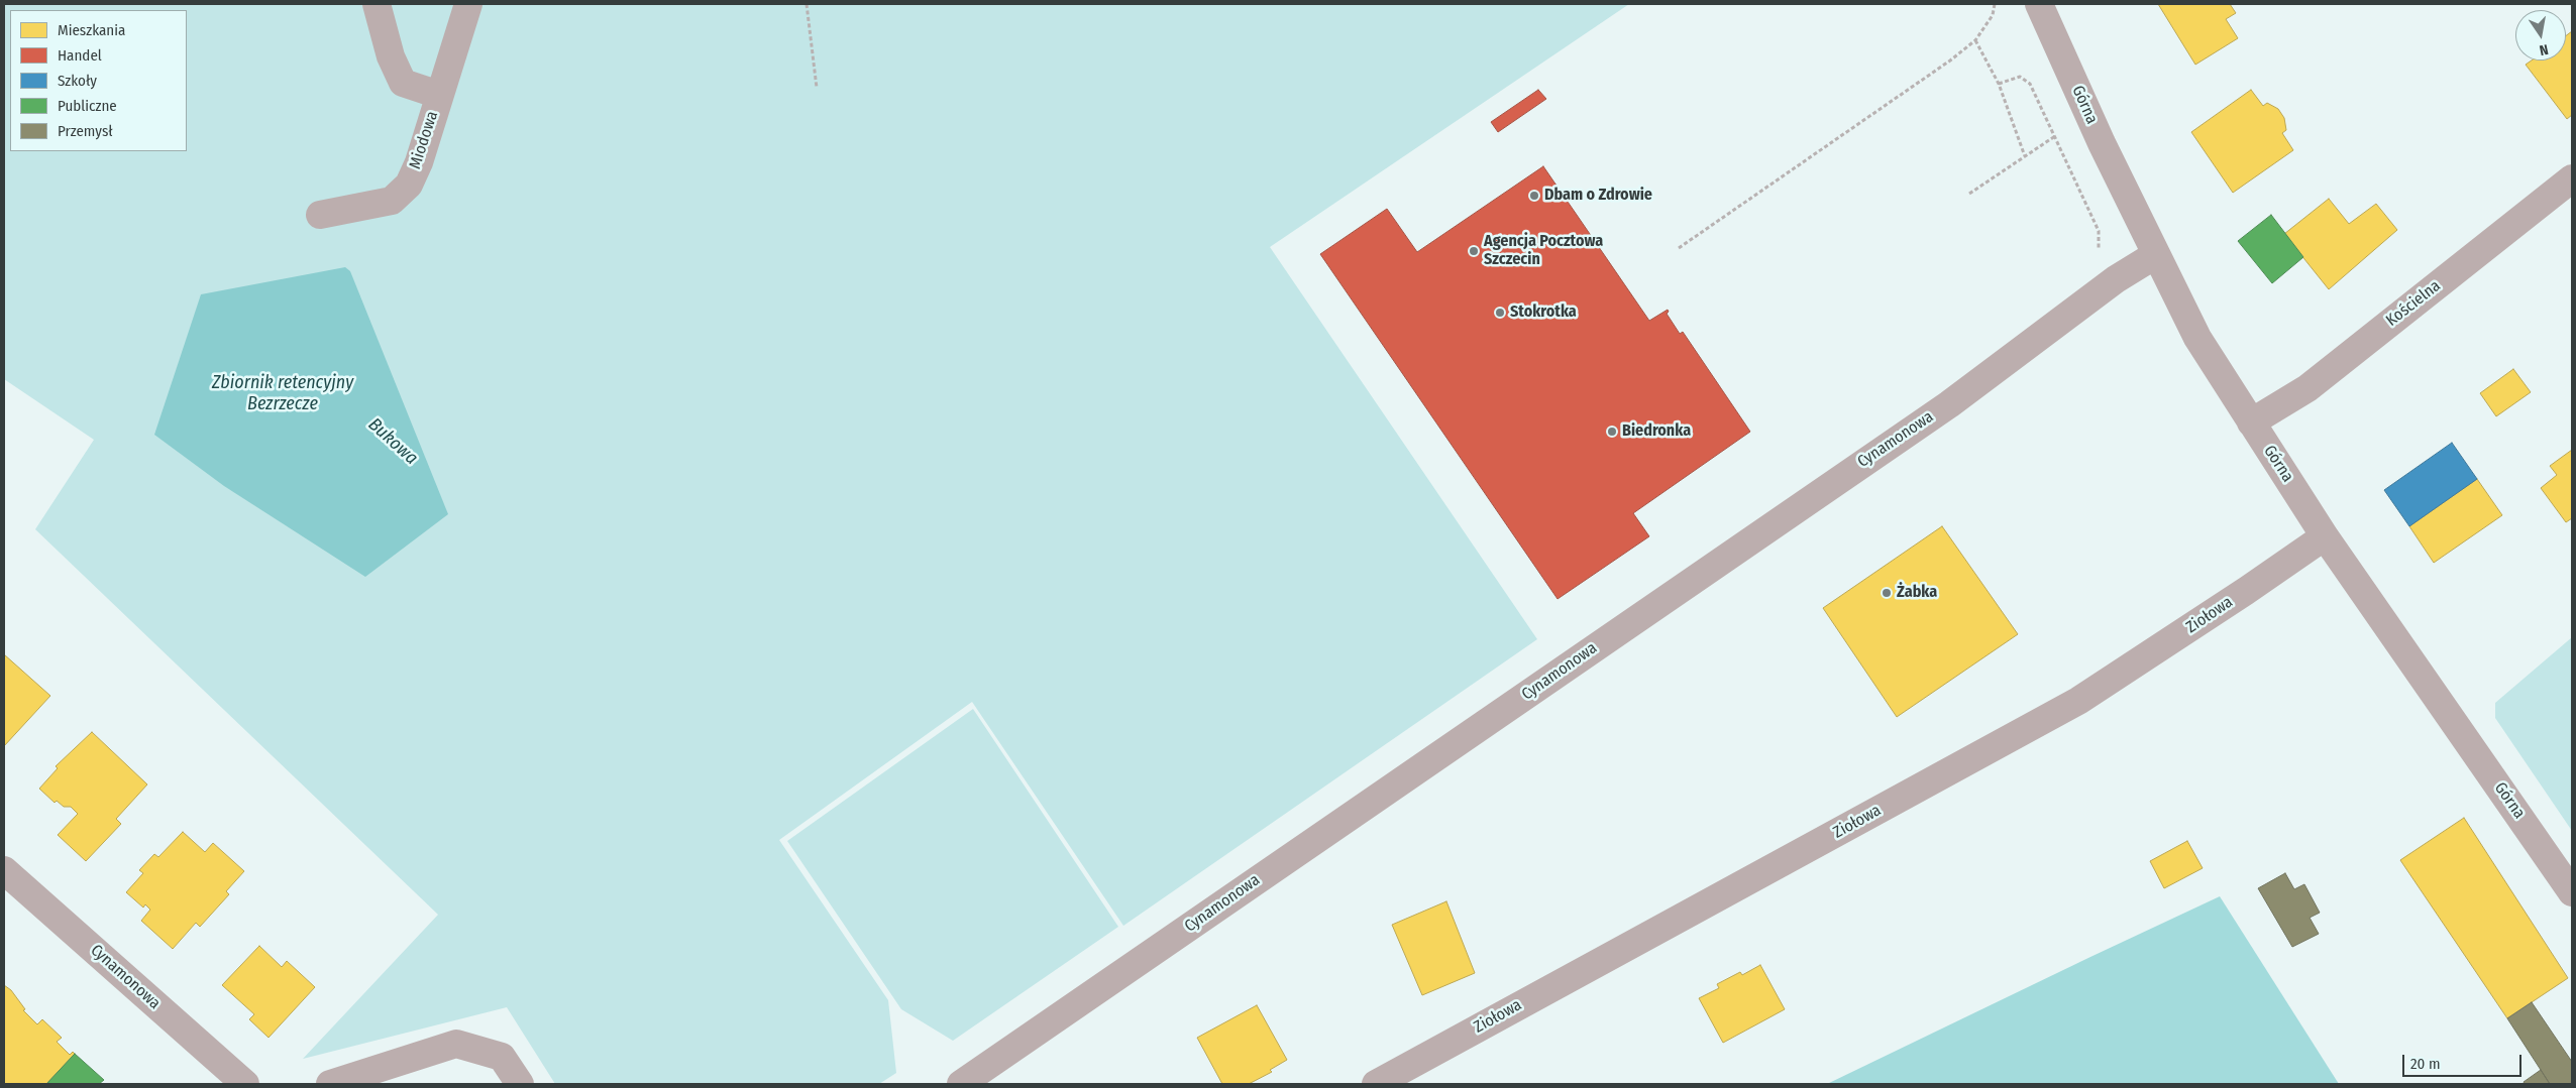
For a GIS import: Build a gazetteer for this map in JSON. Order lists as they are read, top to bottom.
{
  "streets": {
    "street": [
      "Górna",
      "Miodowa",
      "Kościelna",
      "Cynamonowa",
      "Ziołowa"
    ]
  },
  "crossings": [
    ["Górna", "Kościelna"],
    ["Górna", "Cynamonowa"],
    ["Górna", "Ziołowa"]
  ],
  "water": ["Zbiornik retencyjny Bezrzecze", "Bukowa"],
  "places": [
    "Dbam o Zdrowie",
    "Agencja Pocztowa Szczecin",
    "Stokrotka",
    "Biedronka",
    "Żabka"
  ],
  "legend": [
    "Mieszkania",
    "Handel",
    "Szkoły",
    "Publiczne",
    "Przemysł"
  ],
  "scale_bar": "20 m",
  "north": "bottom"
}
